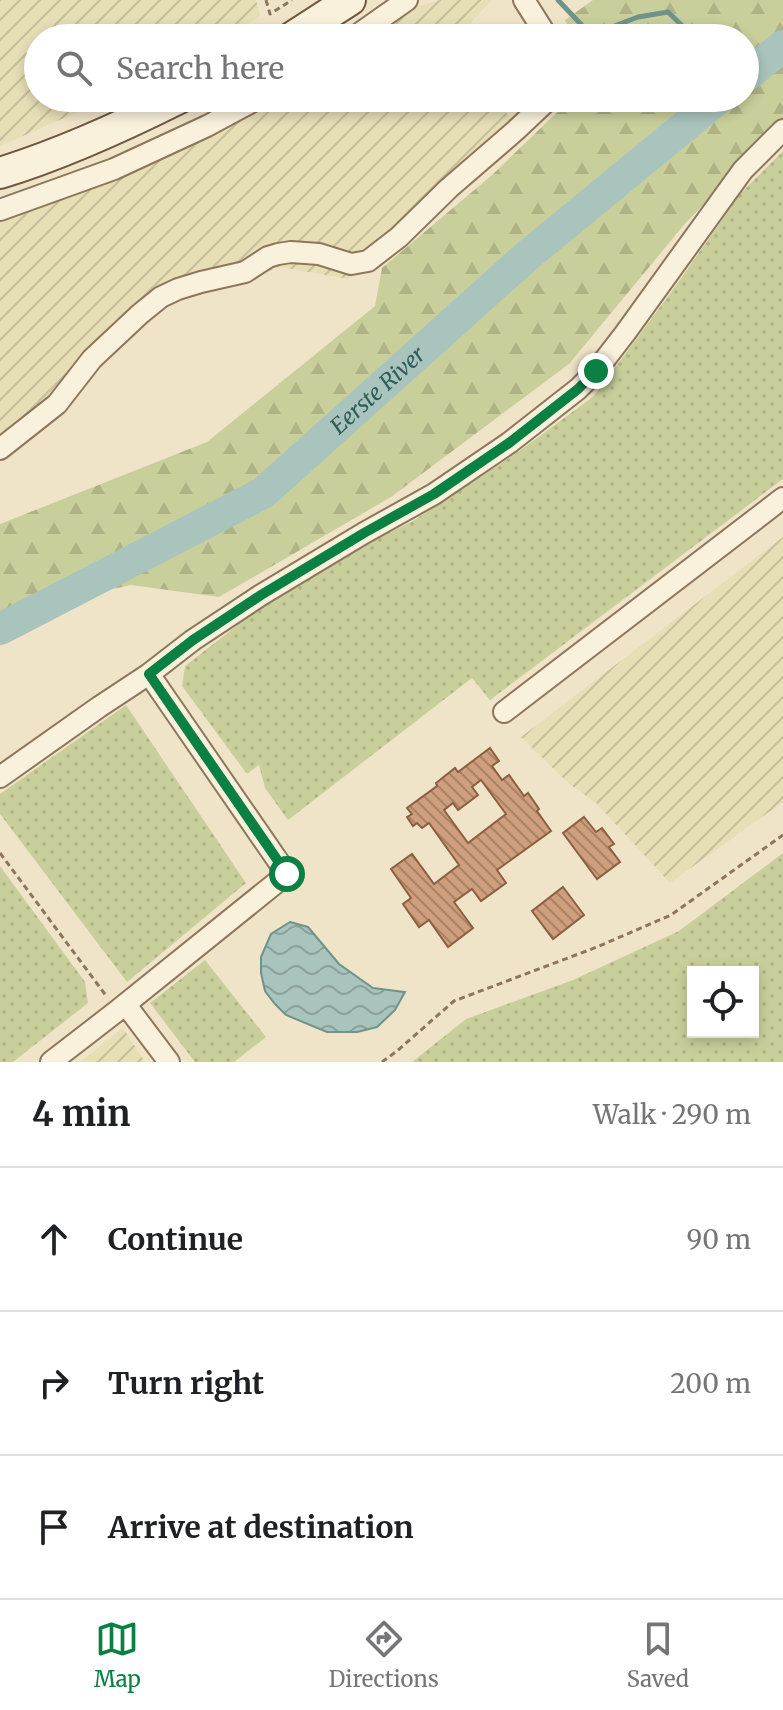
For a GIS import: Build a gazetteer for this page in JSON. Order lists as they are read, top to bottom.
{
  "water": ["Eerste River"],
  "page": {
    "search": "Search here",
    "heading": ["4 min", "Walk · 290 m"],
    "list": [
      ["Continue", "90 m"],
      ["Turn right", "200 m"],
      "Arrive at destination"
    ],
    "nav": ["Map", "Directions", "Saved"]
  }
}
